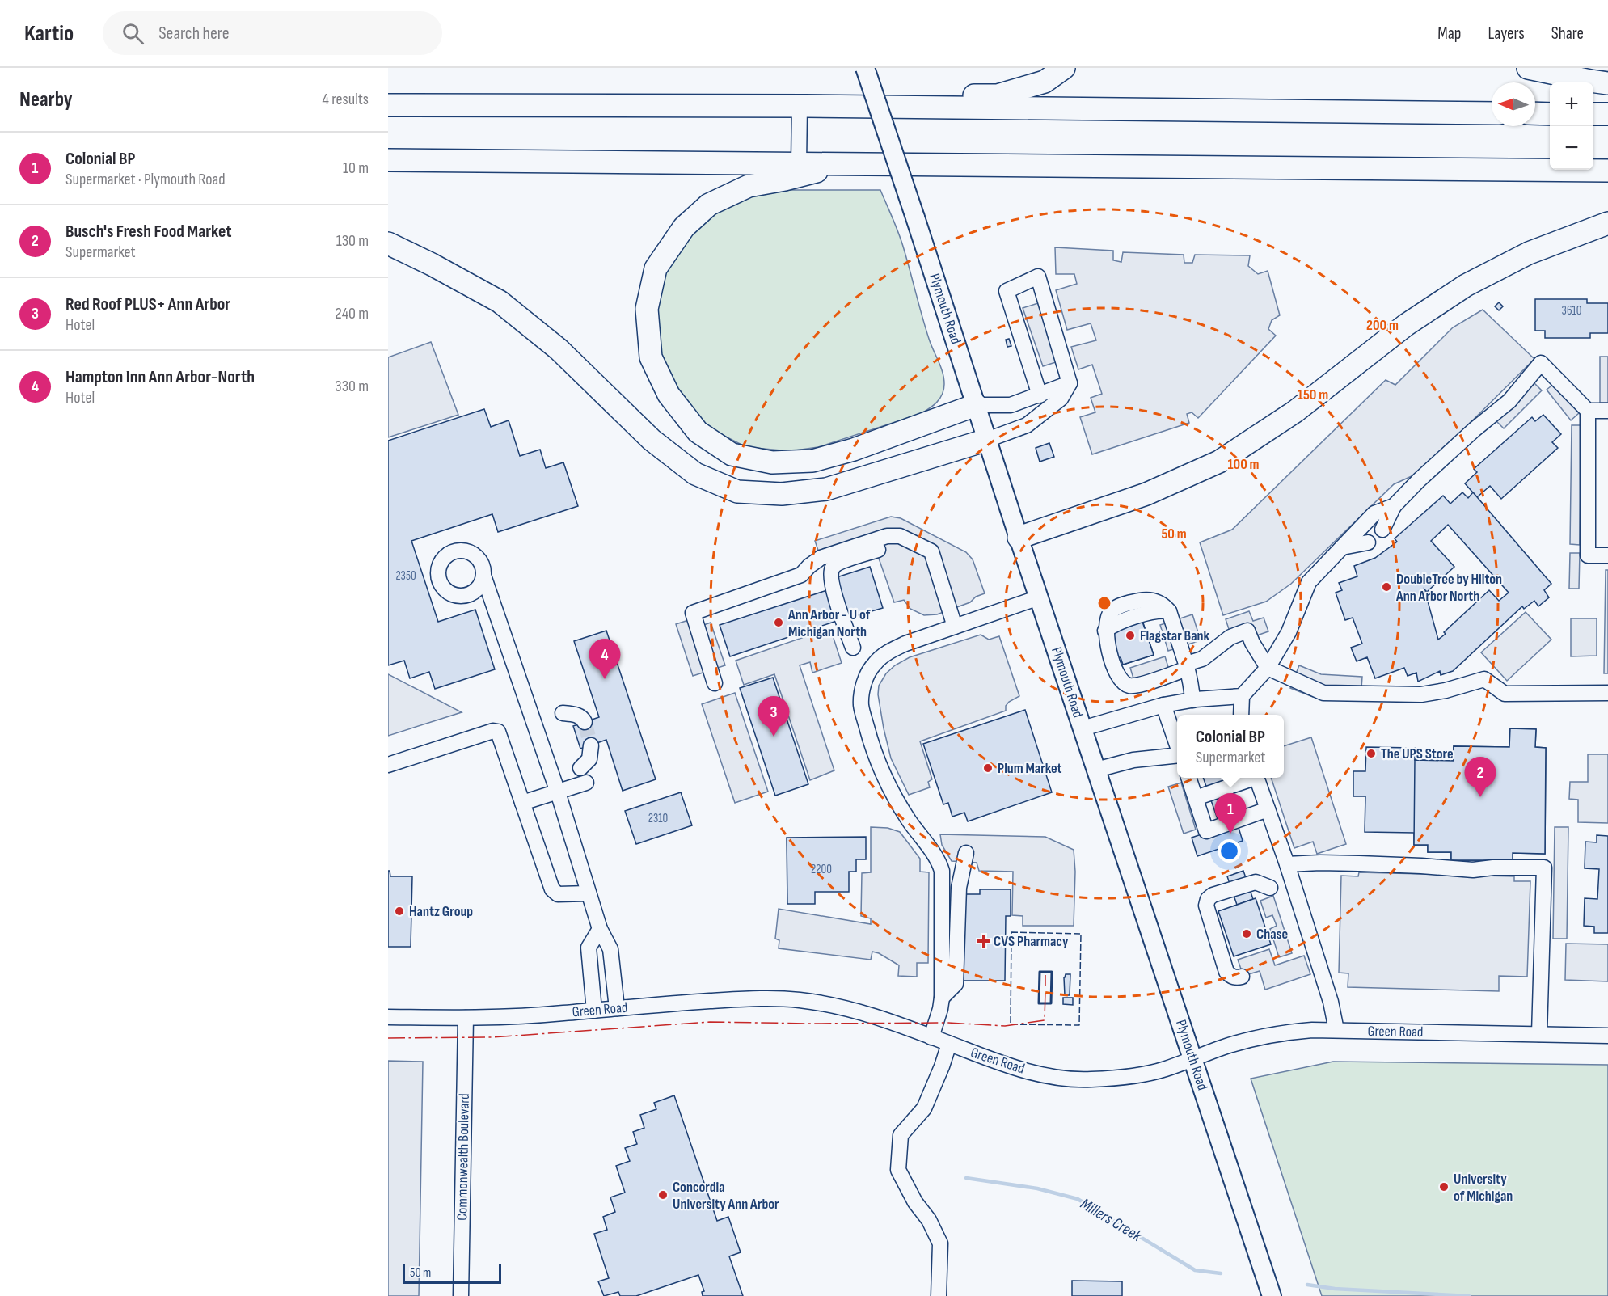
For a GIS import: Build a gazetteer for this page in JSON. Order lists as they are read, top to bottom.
{
  "streets": {
    "main road": ["Plymouth Road"],
    "street": ["Green Road", "Commonwealth Boulevard"]
  },
  "crossings": [
    ["Plymouth Road", "Green Road"],
    ["Green Road", "Commonwealth Boulevard"]
  ],
  "water": ["Millers Creek"],
  "places": {
    "other": [
      "DoubleTree by Hilton Ann Arbor North",
      "Ann Arbor - U of Michigan North",
      "Flagstar Bank",
      "The UPS Store",
      "Plum Market",
      "Hantz Group",
      "Chase",
      "University of Michigan",
      "Concordia University Ann Arbor"
    ],
    "health": ["CVS Pharmacy"]
  },
  "house_numbers": [
    "3610",
    "2350",
    "2310",
    "2200"
  ],
  "scale_bar": "50 m",
  "north": "left",
  "page": {
    "header": "Kartio",
    "search": "Search here",
    "nav": ["Map", "Layers", "Share"],
    "heading": ["Nearby", "4 results"],
    "map_buttons": ["+", "−"],
    "list": [
      {
        "mark": "1",
        "name": "Colonial BP",
        "note": "Supermarket · Plymouth Road",
        "value": "10 m"
      },
      {
        "mark": "2",
        "name": "Busch's Fresh Food Market",
        "note": "Supermarket",
        "value": "130 m"
      },
      {
        "mark": "3",
        "name": "Red Roof PLUS+ Ann Arbor",
        "note": "Hotel",
        "value": "240 m"
      },
      {
        "mark": "4",
        "name": "Hampton Inn Ann Arbor-North",
        "note": "Hotel",
        "value": "330 m"
      }
    ],
    "pins": [
      "4",
      "3",
      "2",
      "1"
    ],
    "popup": ["Colonial BP", "Supermarket"],
    "scale": "50 m"
  },
  "rings": [
    "200 m",
    "150 m",
    "100 m",
    "50 m"
  ]
}
